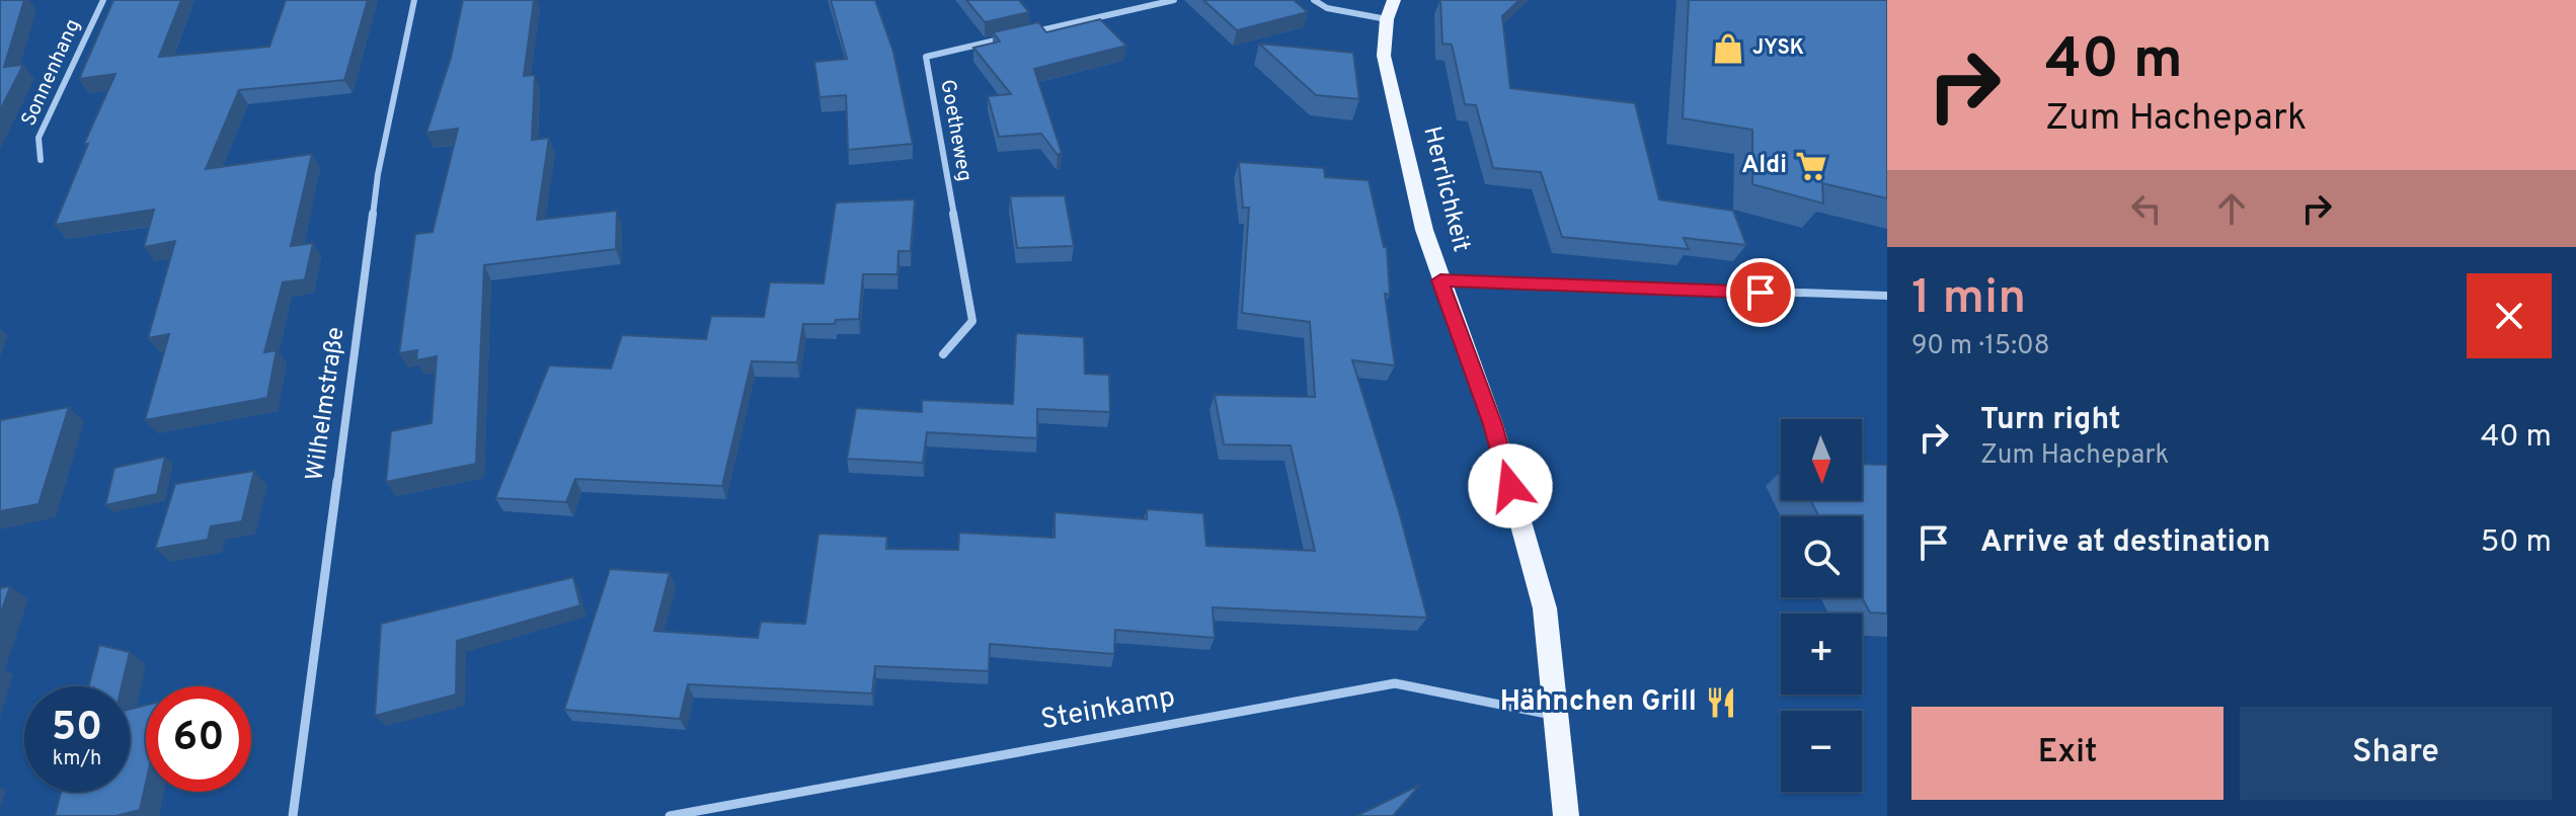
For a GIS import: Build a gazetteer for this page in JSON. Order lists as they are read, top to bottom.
{
  "streets": {
    "main road": ["Herrlichkeit"],
    "street": [
      "Sonnenhang",
      "Goetheweg",
      "Wilhelmstraße",
      "Steinkamp"
    ]
  },
  "crossings": [
    ["Herrlichkeit", "Steinkamp"]
  ],
  "places": {
    "shop": ["JYSK"],
    "supermarket": ["Aldi"],
    "restaurant": ["Hähnchen Grill"]
  },
  "north": "bottom",
  "page": {
    "turn": ["40 m", "Zum Hachepark"],
    "heading": ["1 min", "90 m · 15:08"],
    "list": [
      {
        "name": "Turn right",
        "note": "Zum Hachepark",
        "value": "40 m"
      },
      {
        "name": "Arrive at destination",
        "value": "50 m"
      }
    ],
    "map_buttons": ["+", "−"],
    "speed": "50 km/h",
    "limit": "60",
    "buttons": ["Exit", "Share"]
  }
}
